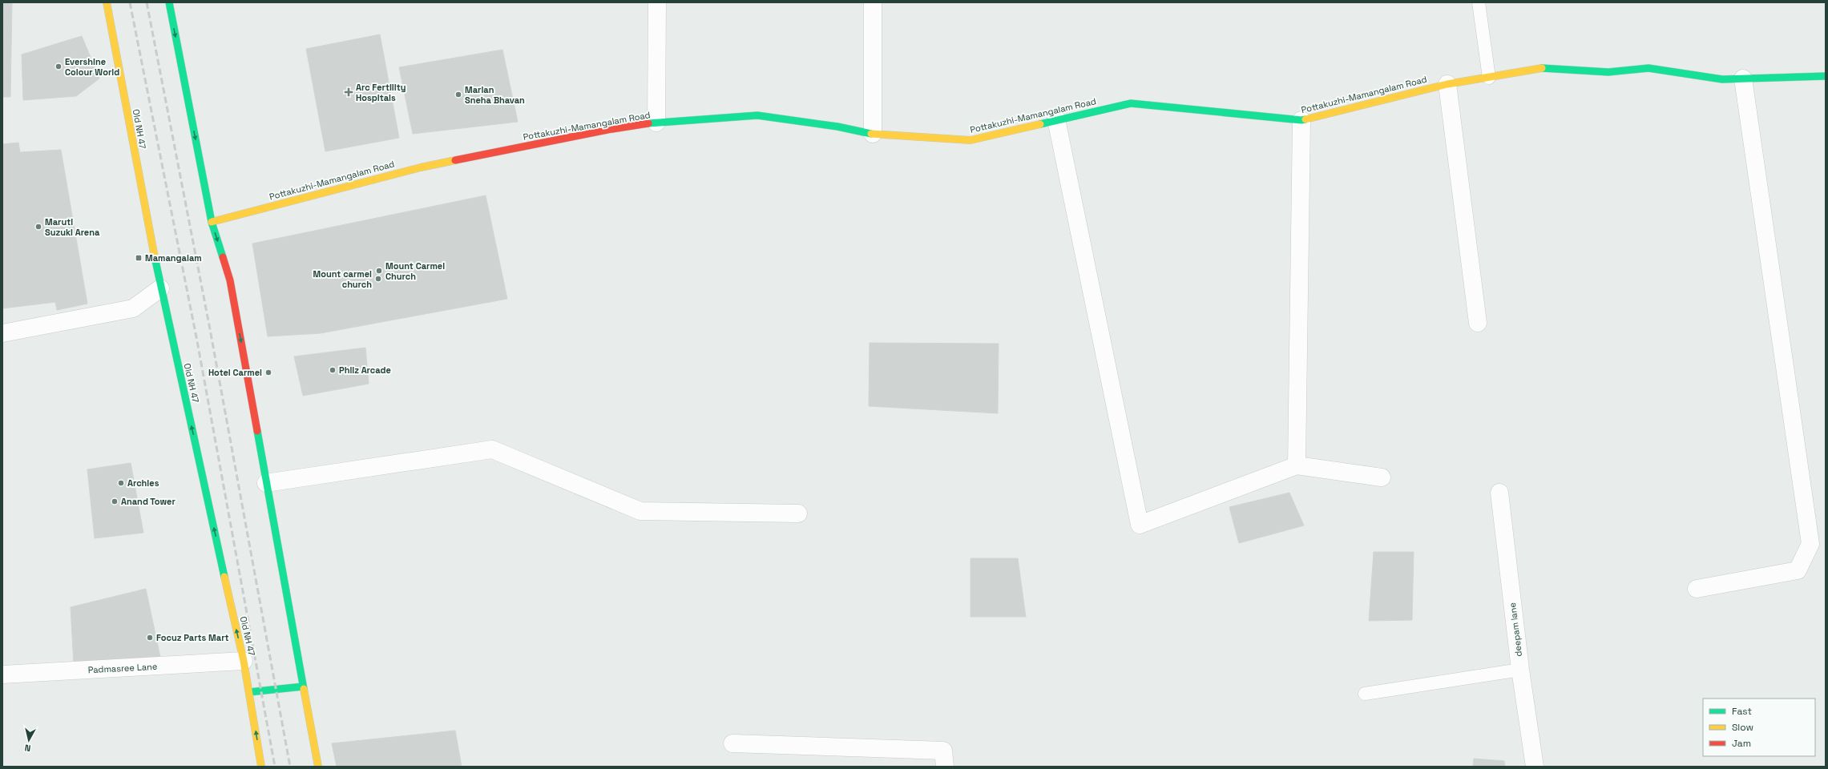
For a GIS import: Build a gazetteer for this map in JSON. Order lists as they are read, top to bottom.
{
  "streets": {
    "street": [
      "Pottakuzhi-Mamangalam Road",
      "Old NH 47",
      "deepam lane",
      "Padmasree Lane"
    ]
  },
  "crossings": [
    ["Old NH 47", "Padmasree Lane"]
  ],
  "places": {
    "other": [
      "Evershine Colour World",
      "Marian Sneha Bhavan",
      "Maruti Suzuki Arena",
      "Mount Carmel Church",
      "Mount carmel church",
      "Philz Arcade",
      "Hotel Carmel",
      "Archies",
      "Anand Tower",
      "Focuz Parts Mart"
    ],
    "health": ["Arc Fertility Hospitals"],
    "transit": ["Mamangalam"]
  },
  "legend": ["Fast", "Slow", "Jam"],
  "north": "bottom"
}
